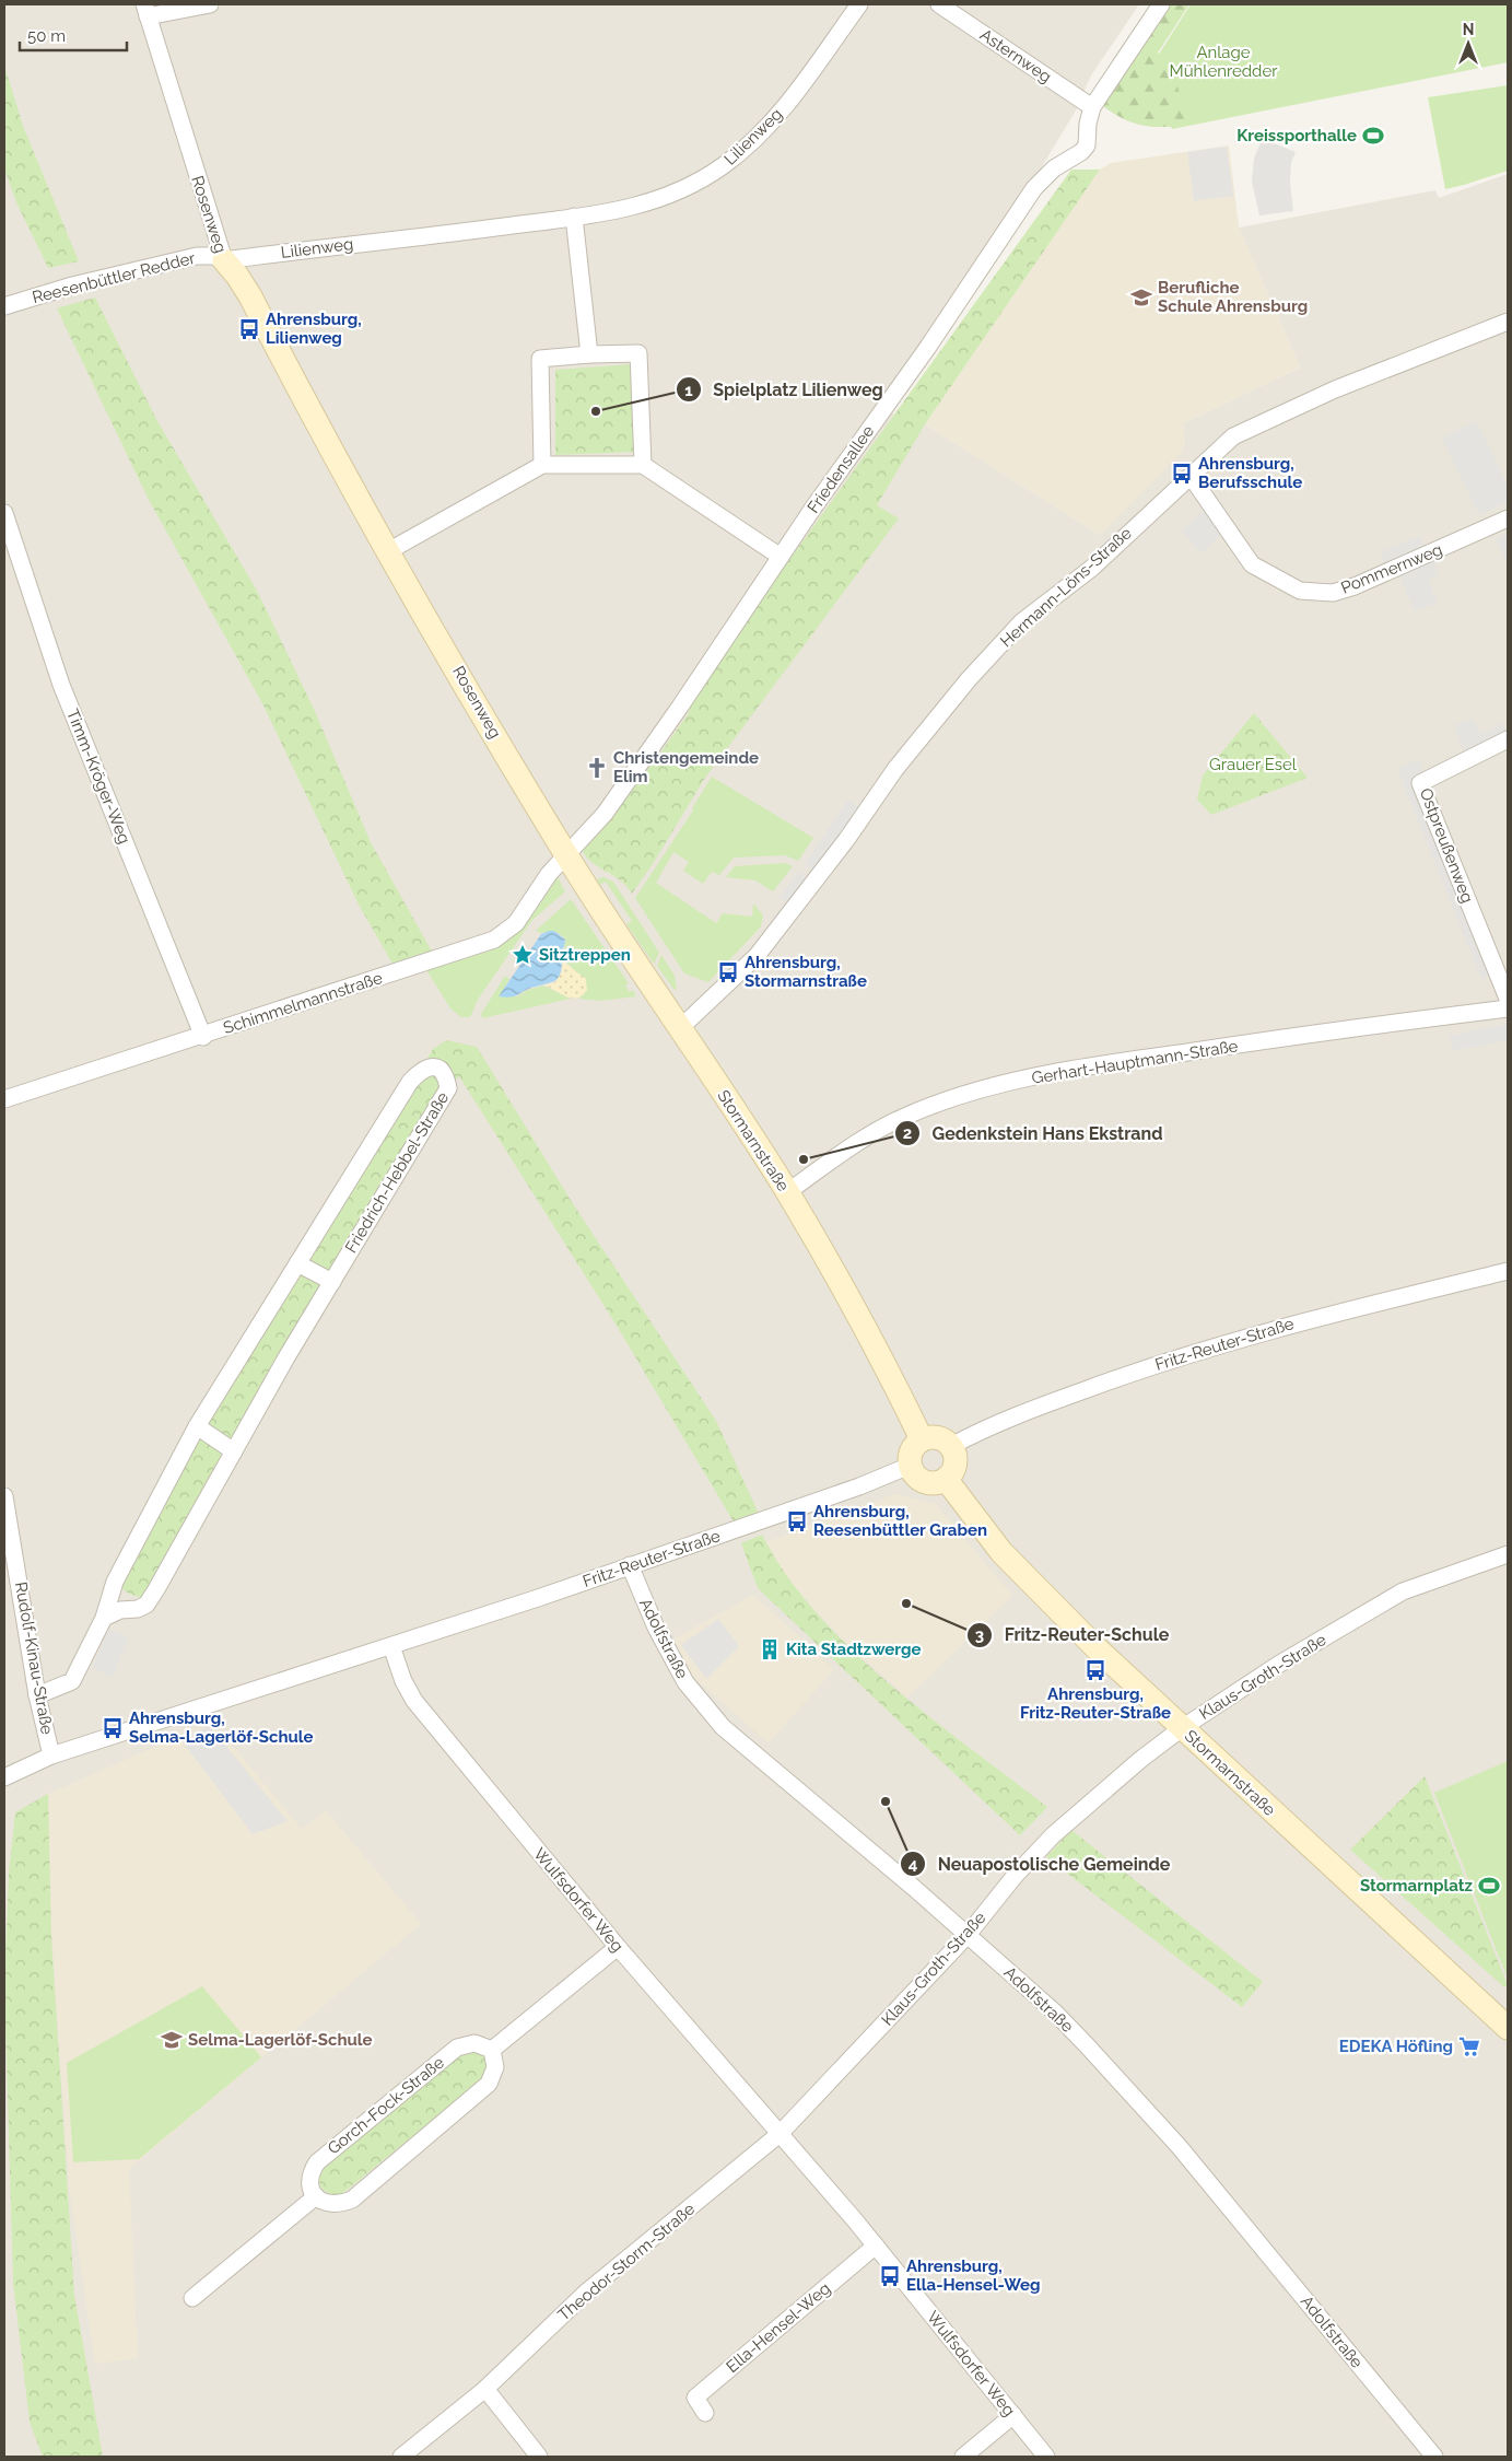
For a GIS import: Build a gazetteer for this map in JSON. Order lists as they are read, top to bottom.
{
  "streets": {
    "street": [
      "Asternweg",
      "Lilienweg",
      "Rosenweg",
      "Reesenbüttler Redder",
      "Friedensallee",
      "Pommernweg",
      "Hermann-Löns-Straße",
      "Timm-Kröger-Weg",
      "Ostpreußenweg",
      "Schimmelmannstraße",
      "Gerhart-Hauptmann-Straße",
      "Stormarnstraße",
      "Friedrich-Hebbel-Straße",
      "Fritz-Reuter-Straße",
      "Adolfstraße",
      "Rudolf-Kinau-Straße",
      "Klaus-Groth-Straße",
      "Wulfsdorfer Weg",
      "Gorch-Fock-Straße",
      "Theodor-Storm-Straße",
      "Ella-Hensel-Weg"
    ]
  },
  "crossings": [
    ["Asternweg", "Friedensallee"],
    ["Lilienweg", "Rosenweg"],
    ["Lilienweg", "Reesenbüttler Redder"],
    ["Rosenweg", "Reesenbüttler Redder"],
    ["Rosenweg", "Friedensallee"],
    ["Rosenweg", "Schimmelmannstraße"],
    ["Rosenweg", "Stormarnstraße"],
    ["Friedensallee", "Schimmelmannstraße"],
    ["Friedensallee", "Stormarnstraße"],
    ["Pommernweg", "Hermann-Löns-Straße"],
    ["Hermann-Löns-Straße", "Stormarnstraße"],
    ["Timm-Kröger-Weg", "Schimmelmannstraße"],
    ["Schimmelmannstraße", "Stormarnstraße"],
    ["Gerhart-Hauptmann-Straße", "Stormarnstraße"],
    ["Stormarnstraße", "Fritz-Reuter-Straße"],
    ["Stormarnstraße", "Klaus-Groth-Straße"],
    ["Friedrich-Hebbel-Straße", "Rudolf-Kinau-Straße"],
    ["Fritz-Reuter-Straße", "Adolfstraße"],
    ["Fritz-Reuter-Straße", "Wulfsdorfer Weg"],
    ["Adolfstraße", "Klaus-Groth-Straße"],
    ["Klaus-Groth-Straße", "Wulfsdorfer Weg"],
    ["Klaus-Groth-Straße", "Theodor-Storm-Straße"],
    ["Wulfsdorfer Weg", "Theodor-Storm-Straße"],
    ["Wulfsdorfer Weg", "Ella-Hensel-Weg"]
  ],
  "parks": ["Anlage Mühlenredder", "Grauer Esel"],
  "places": {
    "sports": ["Kreissporthalle", "Stormarnplatz"],
    "school or university": ["Berufliche Schule Ahrensburg", "Selma-Lagerlöf-Schule"],
    "bus stop": [
      "Ahrensburg, Lilienweg",
      "Ahrensburg, Berufsschule",
      "Ahrensburg, Stormarnstraße",
      "Ahrensburg, Reesenbüttler Graben",
      "Ahrensburg, Fritz-Reuter-Straße",
      "Ahrensburg, Selma-Lagerlöf-Schule",
      "Ahrensburg, Ella-Hensel-Weg"
    ],
    "other": [
      "Spielplatz Lilienweg",
      "Gedenkstein Hans Ekstrand",
      "Fritz-Reuter-Schule",
      "Neuapostolische Gemeinde"
    ],
    "church": ["Christengemeinde Elim"],
    "place": ["Sitztreppen"],
    "building": ["Kita Stadtzwerge"],
    "supermarket": ["EDEKA Höfling"]
  },
  "scale_bar": "50 m",
  "north": "top"
}
